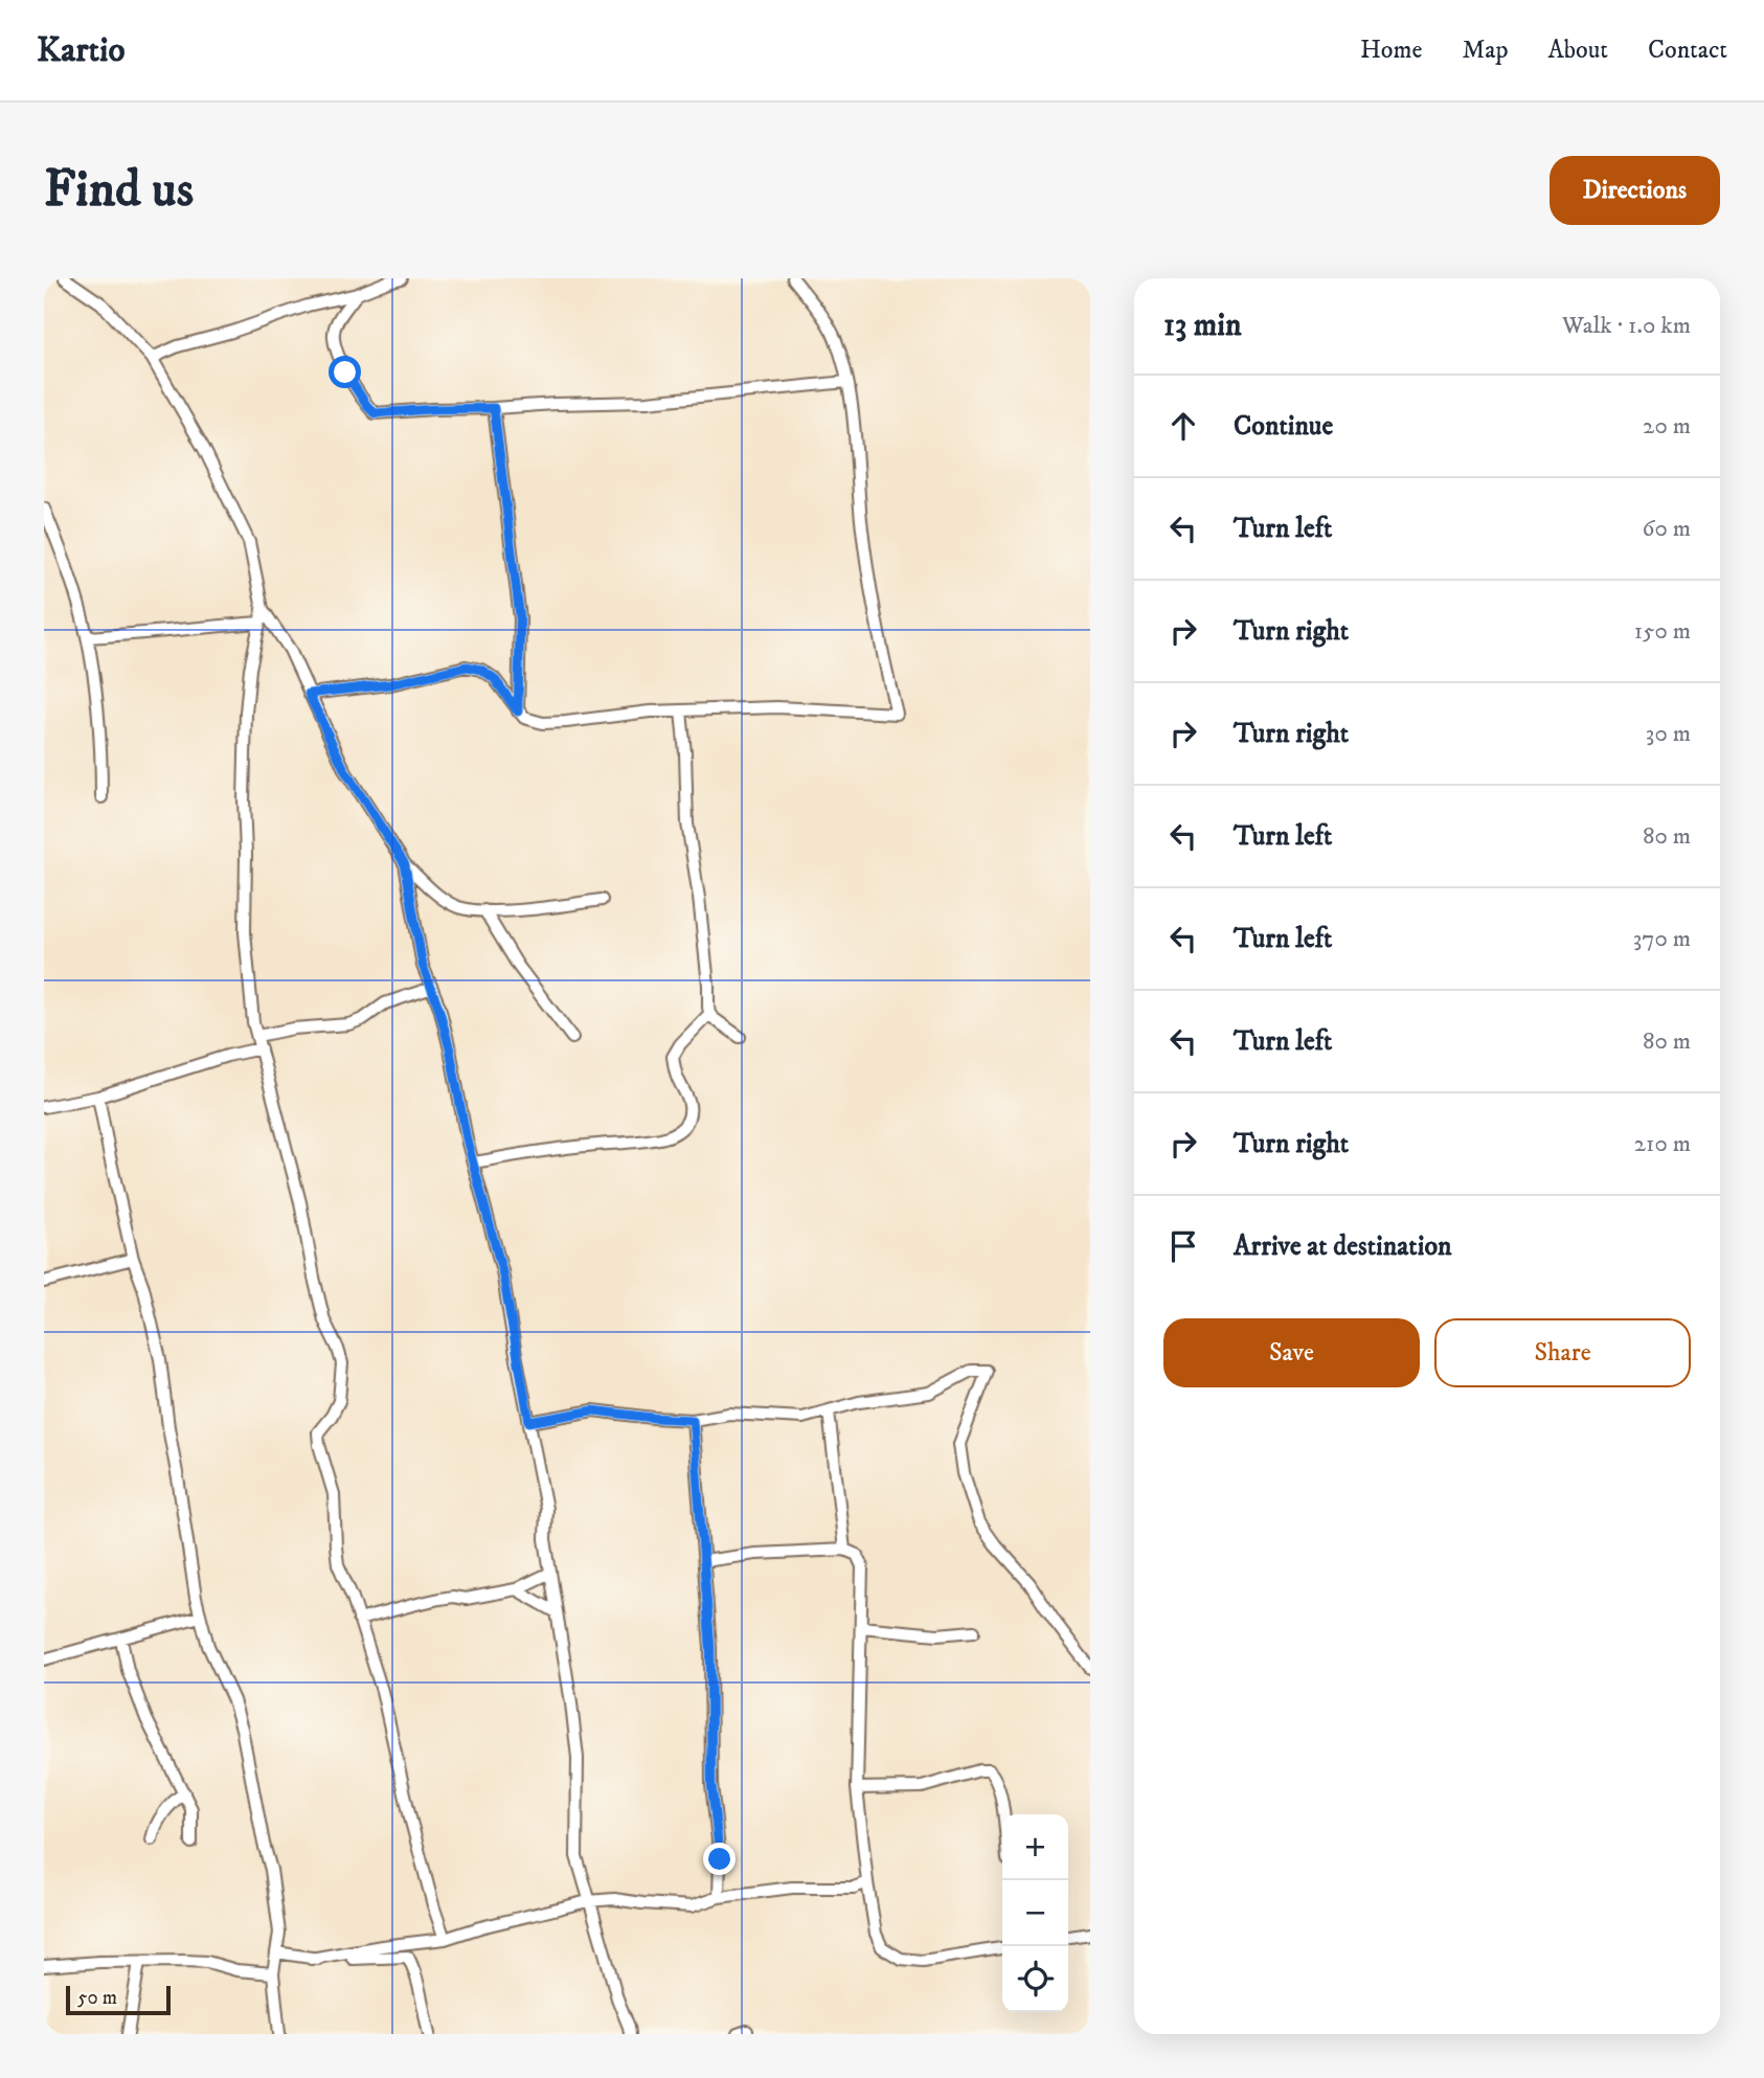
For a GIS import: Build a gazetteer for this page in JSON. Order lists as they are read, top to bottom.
{
  "scale_bar": "50 m",
  "page": {
    "header": "Kartio",
    "nav": [
      "Home",
      "Map",
      "About",
      "Contact"
    ],
    "buttons": [
      "Directions",
      ["Save", "Share"]
    ],
    "title": "Find us",
    "heading": ["13 min", "Walk · 1.0 km"],
    "list": [
      ["Continue", "20 m"],
      ["Turn left", "60 m"],
      ["Turn right", "150 m"],
      ["Turn right", "30 m"],
      ["Turn left", "80 m"],
      ["Turn left", "370 m"],
      ["Turn left", "80 m"],
      ["Turn right", "210 m"],
      "Arrive at destination"
    ],
    "map_buttons": ["+", "−"],
    "scale": "50 m"
  }
}
